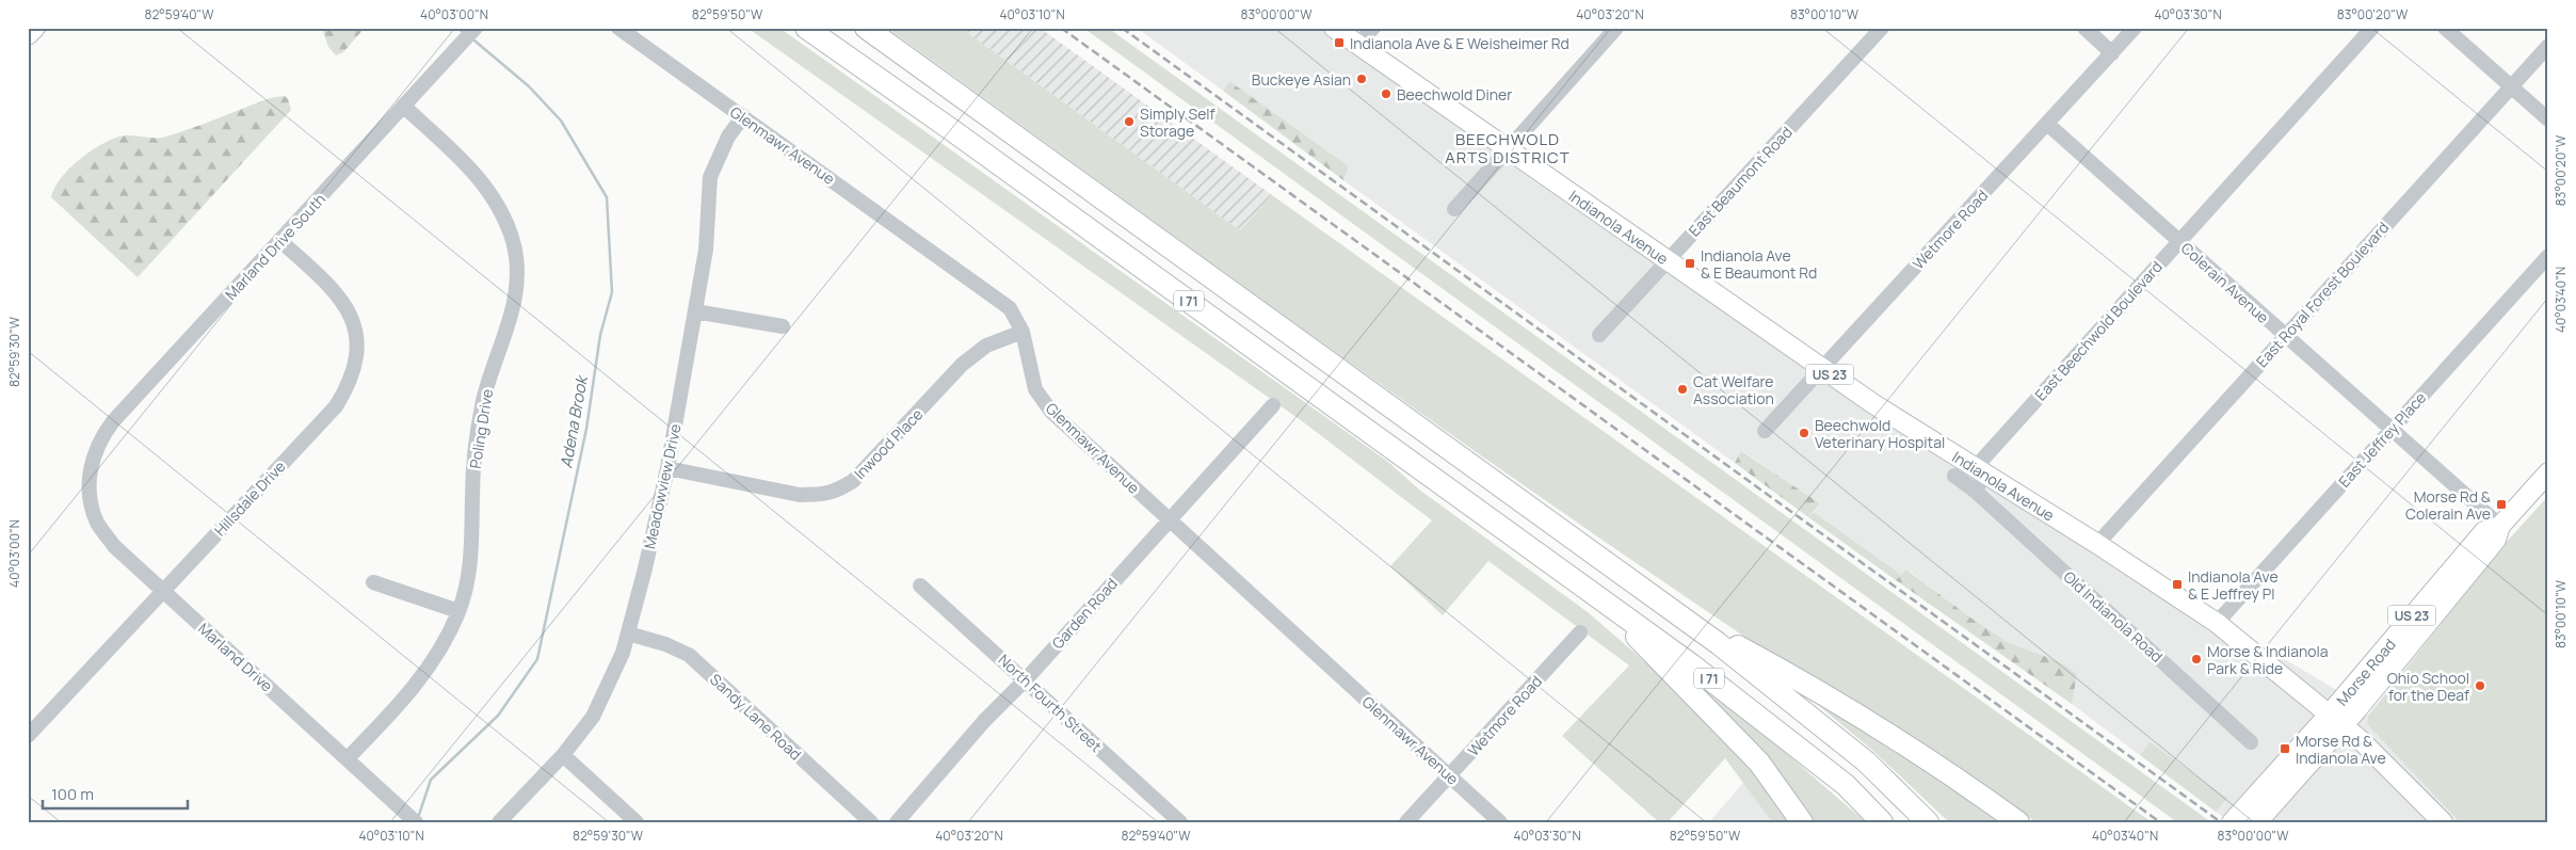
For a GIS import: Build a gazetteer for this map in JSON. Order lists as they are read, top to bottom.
{
  "streets": {
    "highway": ["I 71"],
    "main road": ["Indianola Avenue", "US 23", "Morse Road"],
    "street": [
      "Glenmawr Avenue",
      "East Beaumont Road",
      "Wetmore Road",
      "Marland Drive South",
      "Colerain Avenue",
      "East Royal Forest Boulevard",
      "East Beechwold Boulevard",
      "Poling Drive",
      "East Jeffrey Place",
      "Inwood Place",
      "Meadowview Drive",
      "Hillsdale Drive",
      "Garden Road",
      "Old Indianola Road",
      "Marland Drive",
      "North Fourth Street",
      "Sandy Lane Road"
    ]
  },
  "crossings": [
    ["Glenmawr Avenue", "Wetmore Road"],
    ["Glenmawr Avenue", "Inwood Place"],
    ["Glenmawr Avenue", "Meadowview Drive"],
    ["Glenmawr Avenue", "Garden Road"],
    ["East Beaumont Road", "Indianola Avenue"],
    ["Indianola Avenue", "Wetmore Road"],
    ["Indianola Avenue", "East Royal Forest Boulevard"],
    ["Indianola Avenue", "East Beechwold Boulevard"],
    ["Indianola Avenue", "East Jeffrey Place"],
    ["Indianola Avenue", "Morse Road"],
    ["Wetmore Road", "Colerain Avenue"],
    ["Marland Drive South", "Poling Drive"],
    ["Marland Drive South", "Hillsdale Drive"],
    ["Marland Drive South", "Marland Drive"],
    ["Colerain Avenue", "East Royal Forest Boulevard"],
    ["Colerain Avenue", "East Beechwold Boulevard"],
    ["Colerain Avenue", "East Jeffrey Place"],
    ["Colerain Avenue", "Morse Road"],
    ["Poling Drive", "Marland Drive"],
    ["Inwood Place", "Meadowview Drive"],
    ["Meadowview Drive", "Sandy Lane Road"],
    ["Hillsdale Drive", "Marland Drive"],
    ["Garden Road", "North Fourth Street"]
  ],
  "districts": ["BEECHWOLD ARTS DISTRICT"],
  "water": ["Adena Brook"],
  "places": {
    "transit": [
      "Indianola Ave & E Weisheimer Rd",
      "Indianola Ave & E Beaumont Rd",
      "Morse Rd & Colerain Ave",
      "Indianola Ave & E Jeffrey Pl",
      "Morse Rd & Indianola Ave"
    ],
    "other": [
      "Buckeye Asian",
      "Beechwold Diner",
      "Simply Self Storage",
      "Cat Welfare Association",
      "Beechwold Veterinary Hospital",
      "Morse & Indianola Park & Ride",
      "Ohio School for the Deaf"
    ]
  },
  "scale_bar": "100 m",
  "coordinates": [
    "82°59'40\"W",
    "40°03'00\"N",
    "82°59'50\"W",
    "40°03'10\"N",
    "83°00'00\"W",
    "40°03'20\"N",
    "83°00'10\"W",
    "40°03'30\"N",
    "83°00'20\"W",
    "40°03'40\"N",
    "82°59'30\"W"
  ]
}
